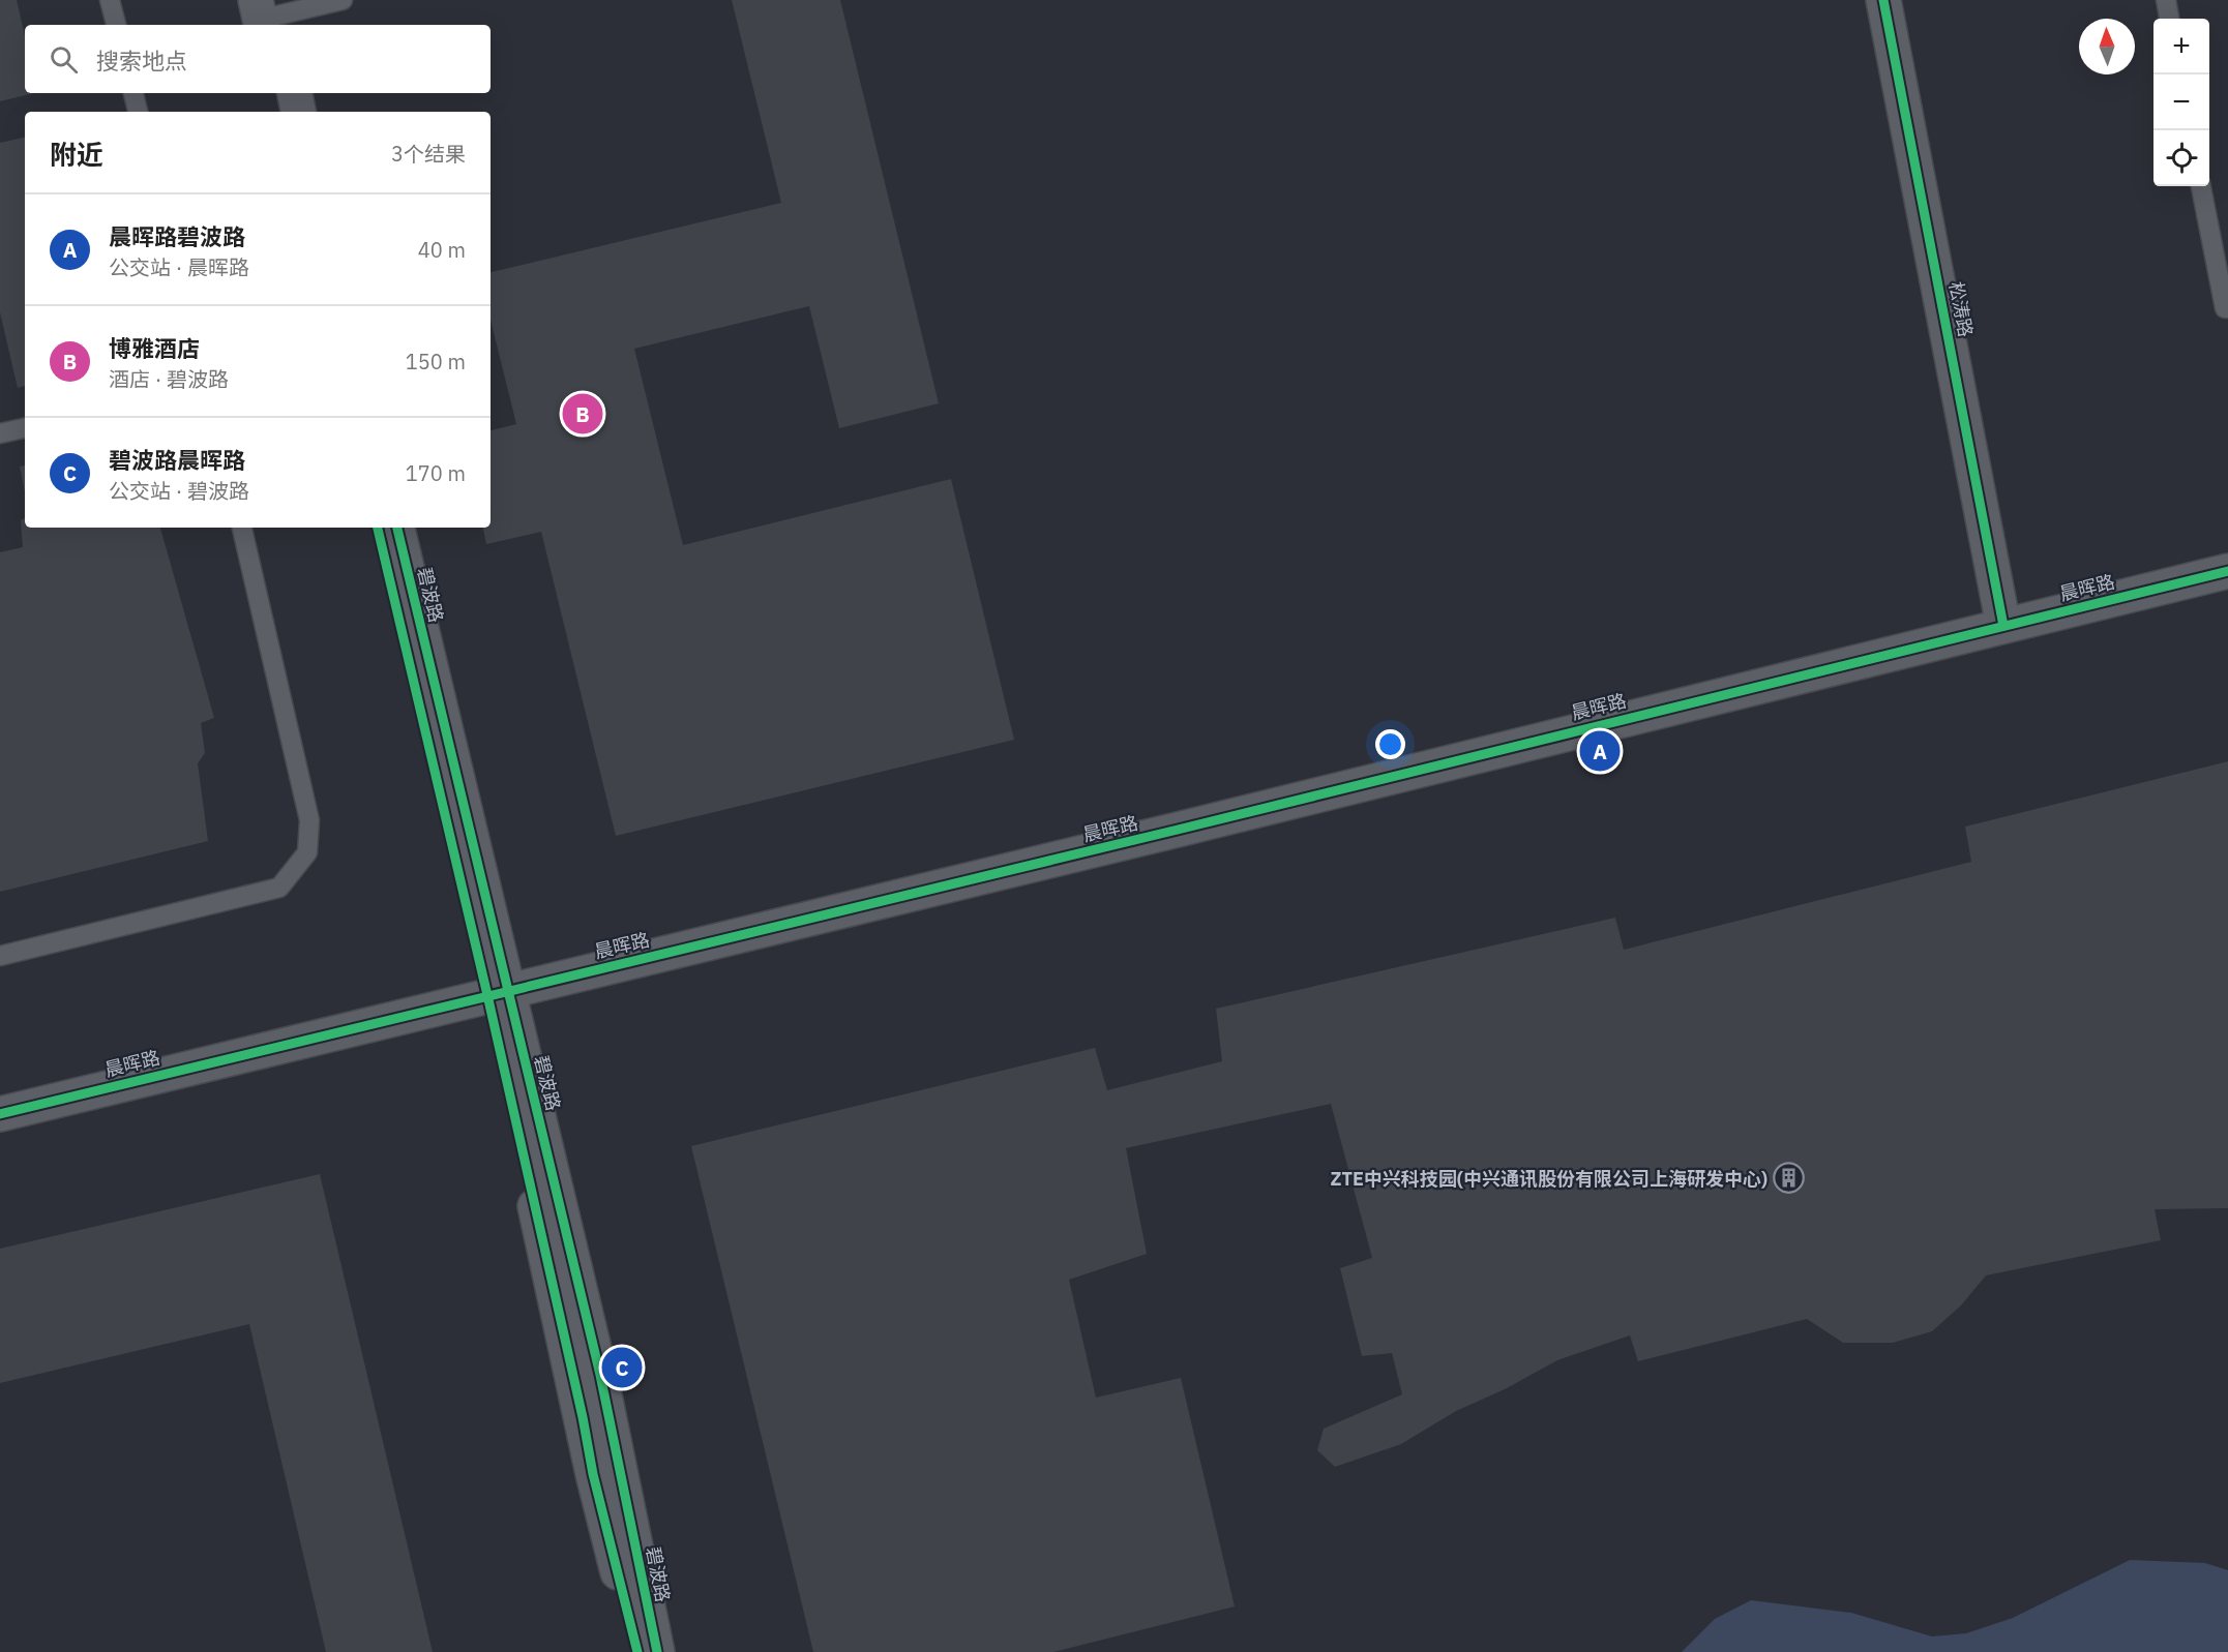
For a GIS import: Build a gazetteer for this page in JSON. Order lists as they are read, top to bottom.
{
  "streets": {
    "street": ["松涛路", "晨晖路", "碧波路"]
  },
  "crossings": [
    ["松涛路", "晨晖路"],
    ["晨晖路", "碧波路"]
  ],
  "places": {
    "building": ["ZTE中兴科技园(中兴通讯股份有限公司上海研发中心)"]
  },
  "north": "top",
  "page": {
    "map_buttons": ["+", "−"],
    "search": "搜索地点",
    "heading": ["附近", "3个结果"],
    "list": [
      {
        "mark": "A",
        "name": "晨晖路碧波路",
        "note": "公交站 · 晨晖路",
        "value": "40 m"
      },
      {
        "mark": "B",
        "name": "博雅酒店",
        "note": "酒店 · 碧波路",
        "value": "150 m"
      },
      {
        "mark": "C",
        "name": "碧波路晨晖路",
        "note": "公交站 · 碧波路",
        "value": "170 m"
      }
    ],
    "pins": ["B", "A", "C"]
  }
}
